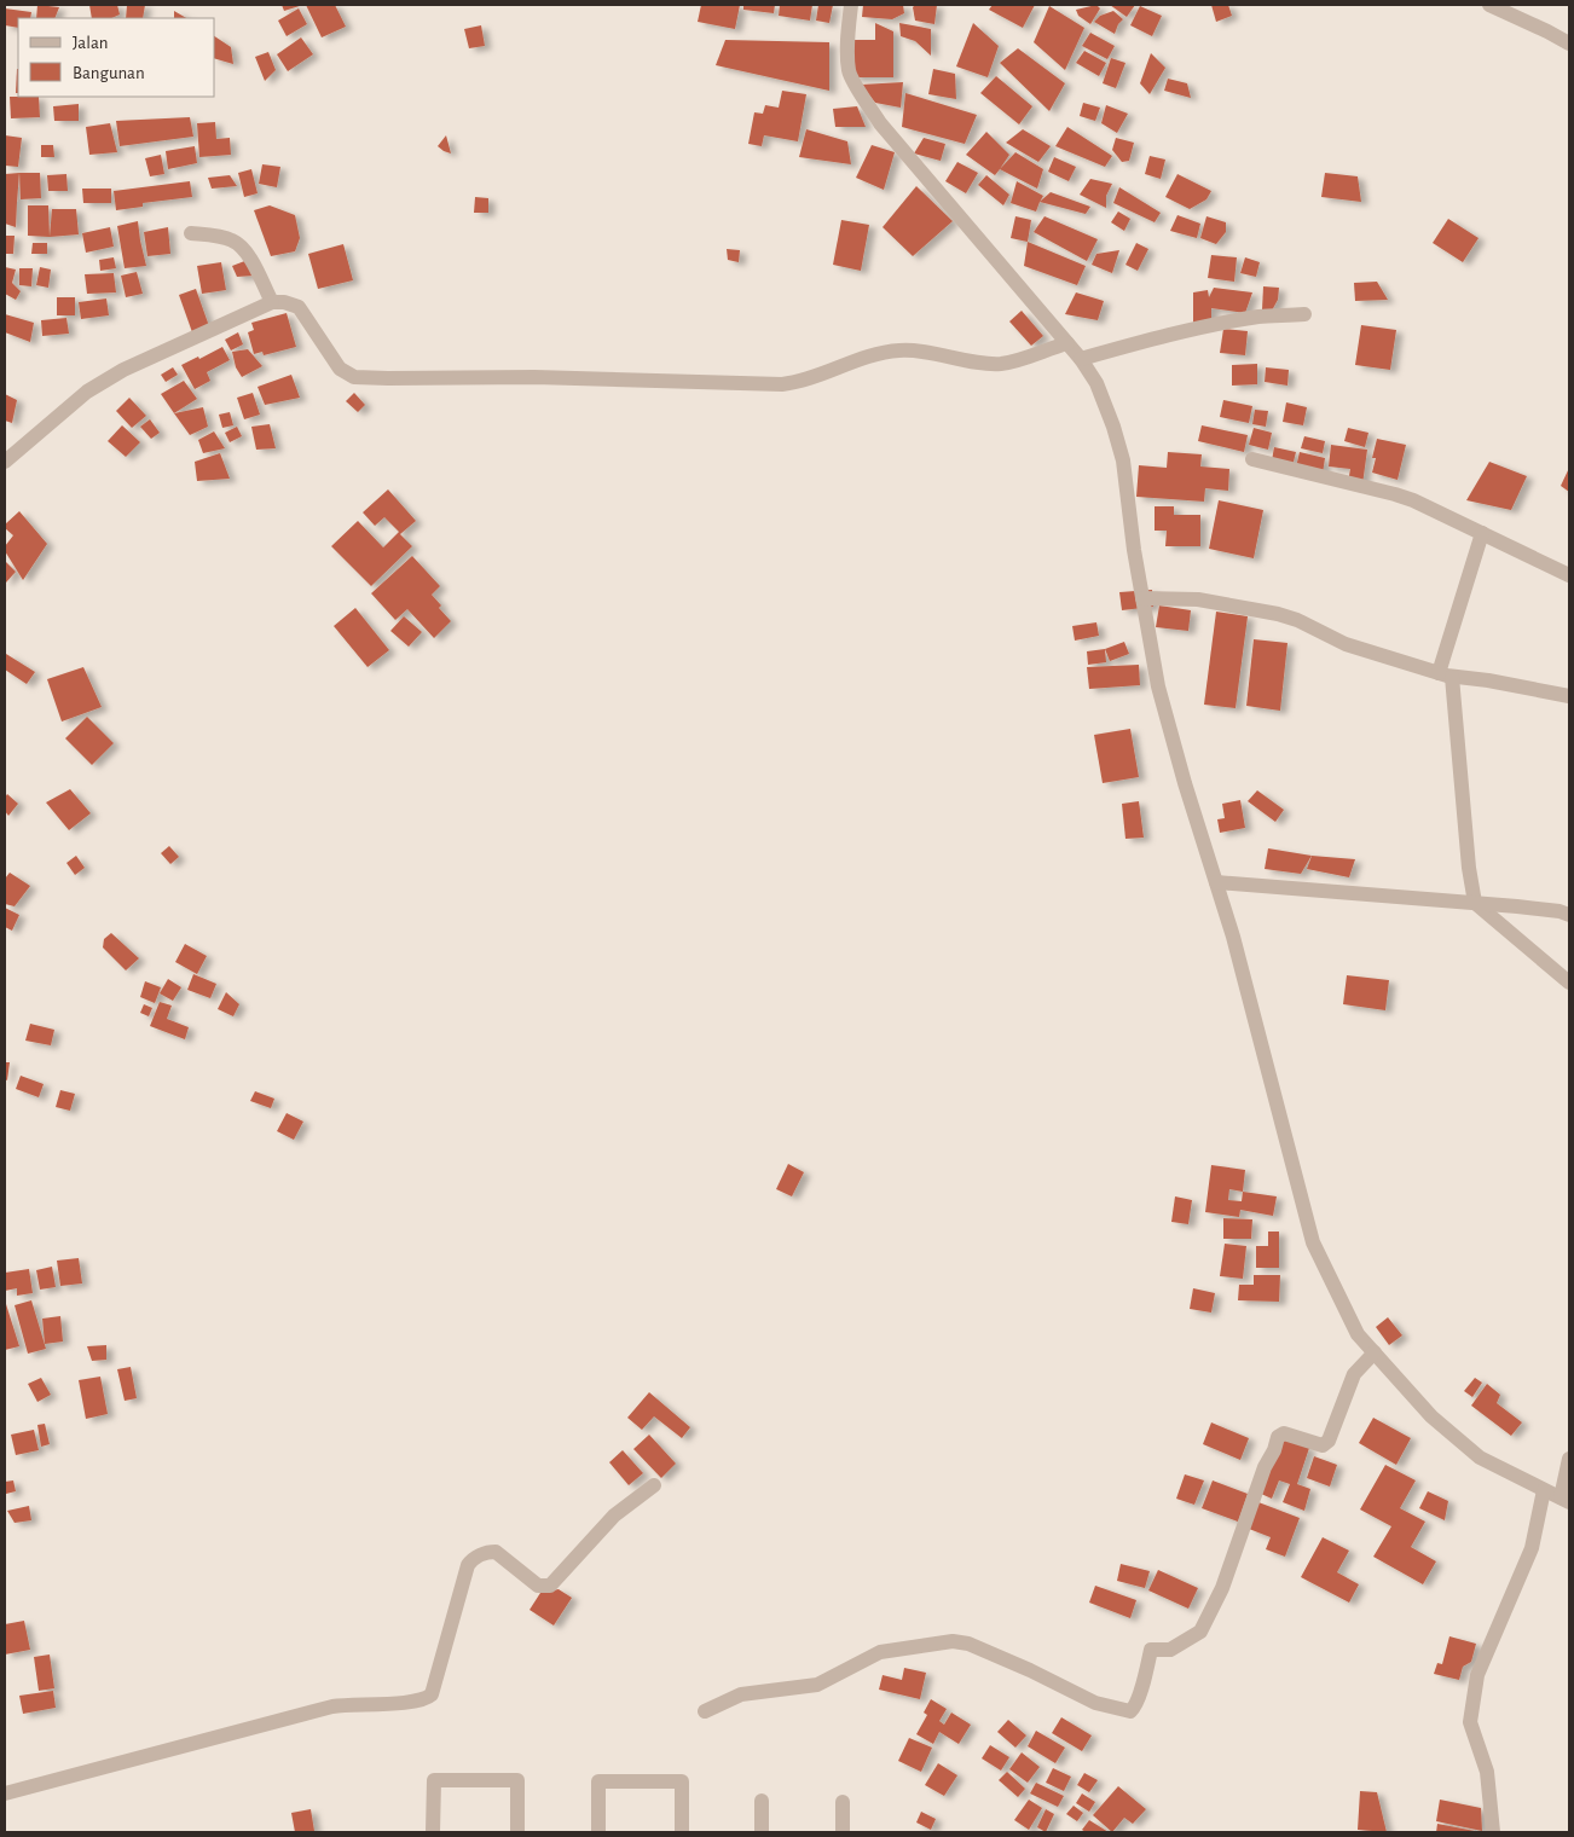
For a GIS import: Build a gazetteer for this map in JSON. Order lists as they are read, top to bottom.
{
  "legend": ["Jalan", "Bangunan"]
}
